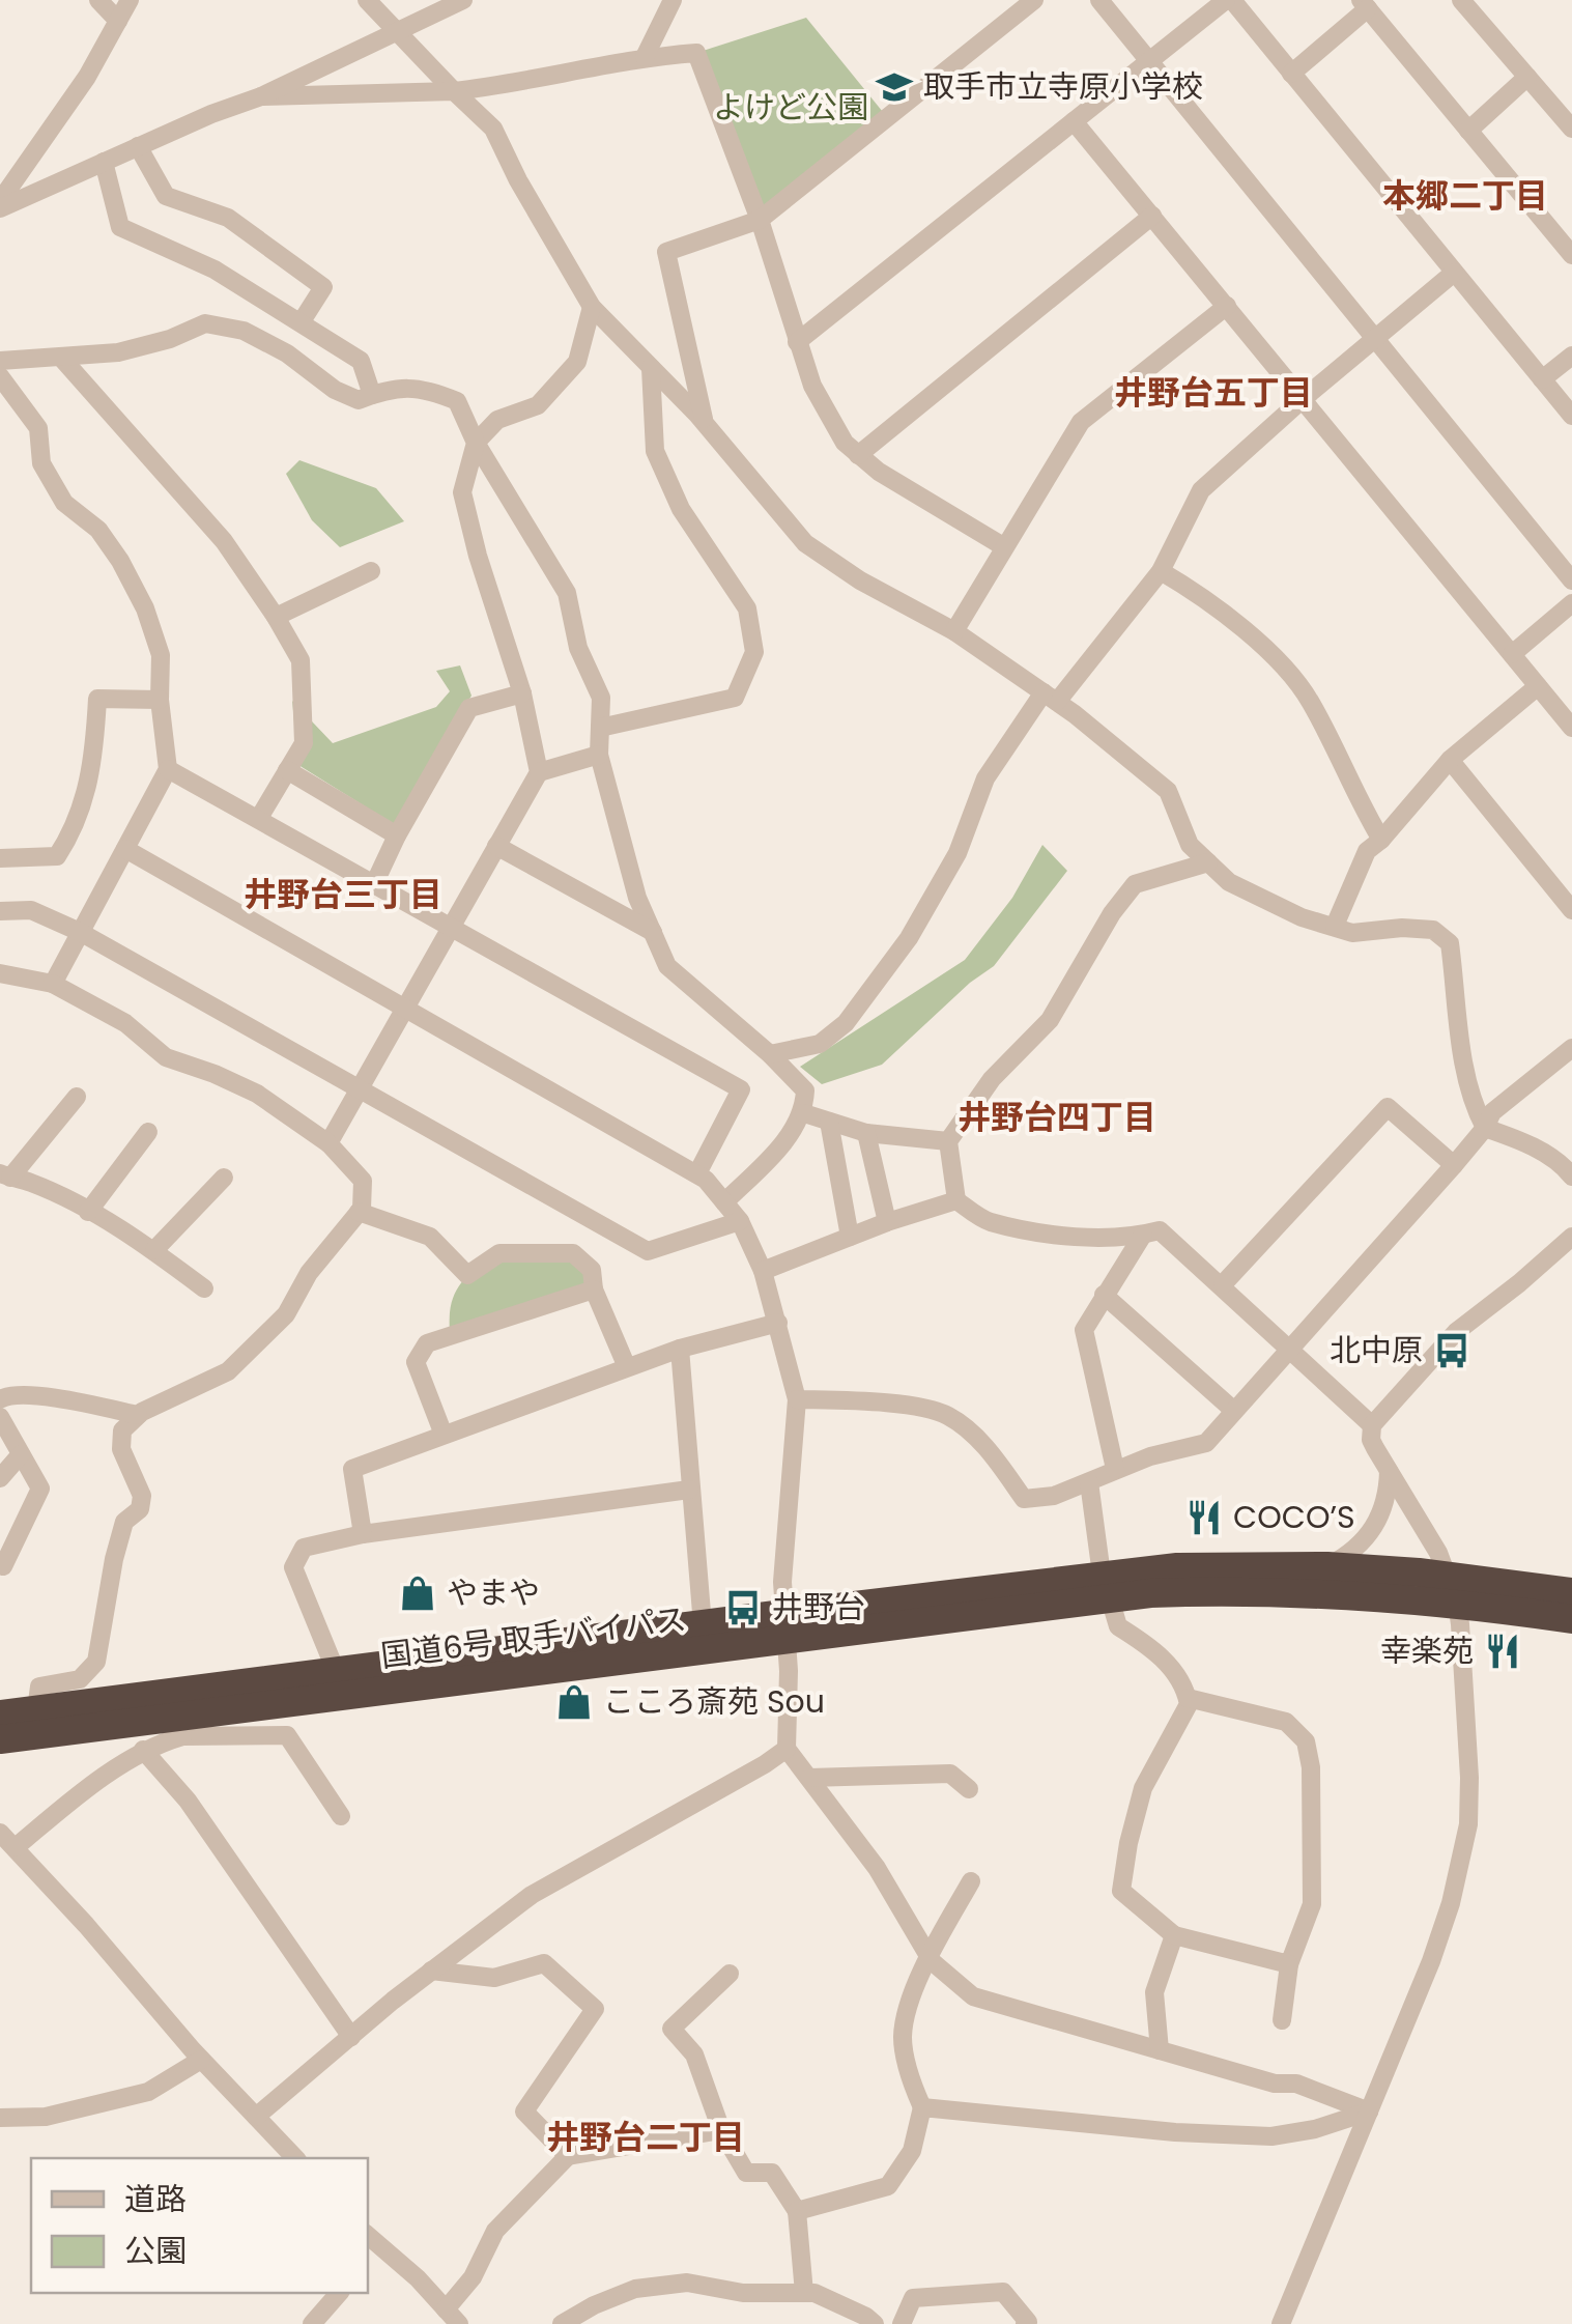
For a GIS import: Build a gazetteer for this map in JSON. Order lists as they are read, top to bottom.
{
  "streets": {
    "highway": ["国道6号 取手バイパス"]
  },
  "districts": [
    "本郷二丁目",
    "井野台五丁目",
    "井野台三丁目",
    "井野台四丁目",
    "井野台二丁目"
  ],
  "parks": ["よけど公園"],
  "places": {
    "school or university": ["取手市立寺原小学校"],
    "bus stop": ["北中原", "井野台"],
    "restaurant": ["COCO’S", "幸楽苑"],
    "shop": ["やまや", "こころ斎苑 Sou"]
  },
  "legend": ["道路", "公園"]
}
